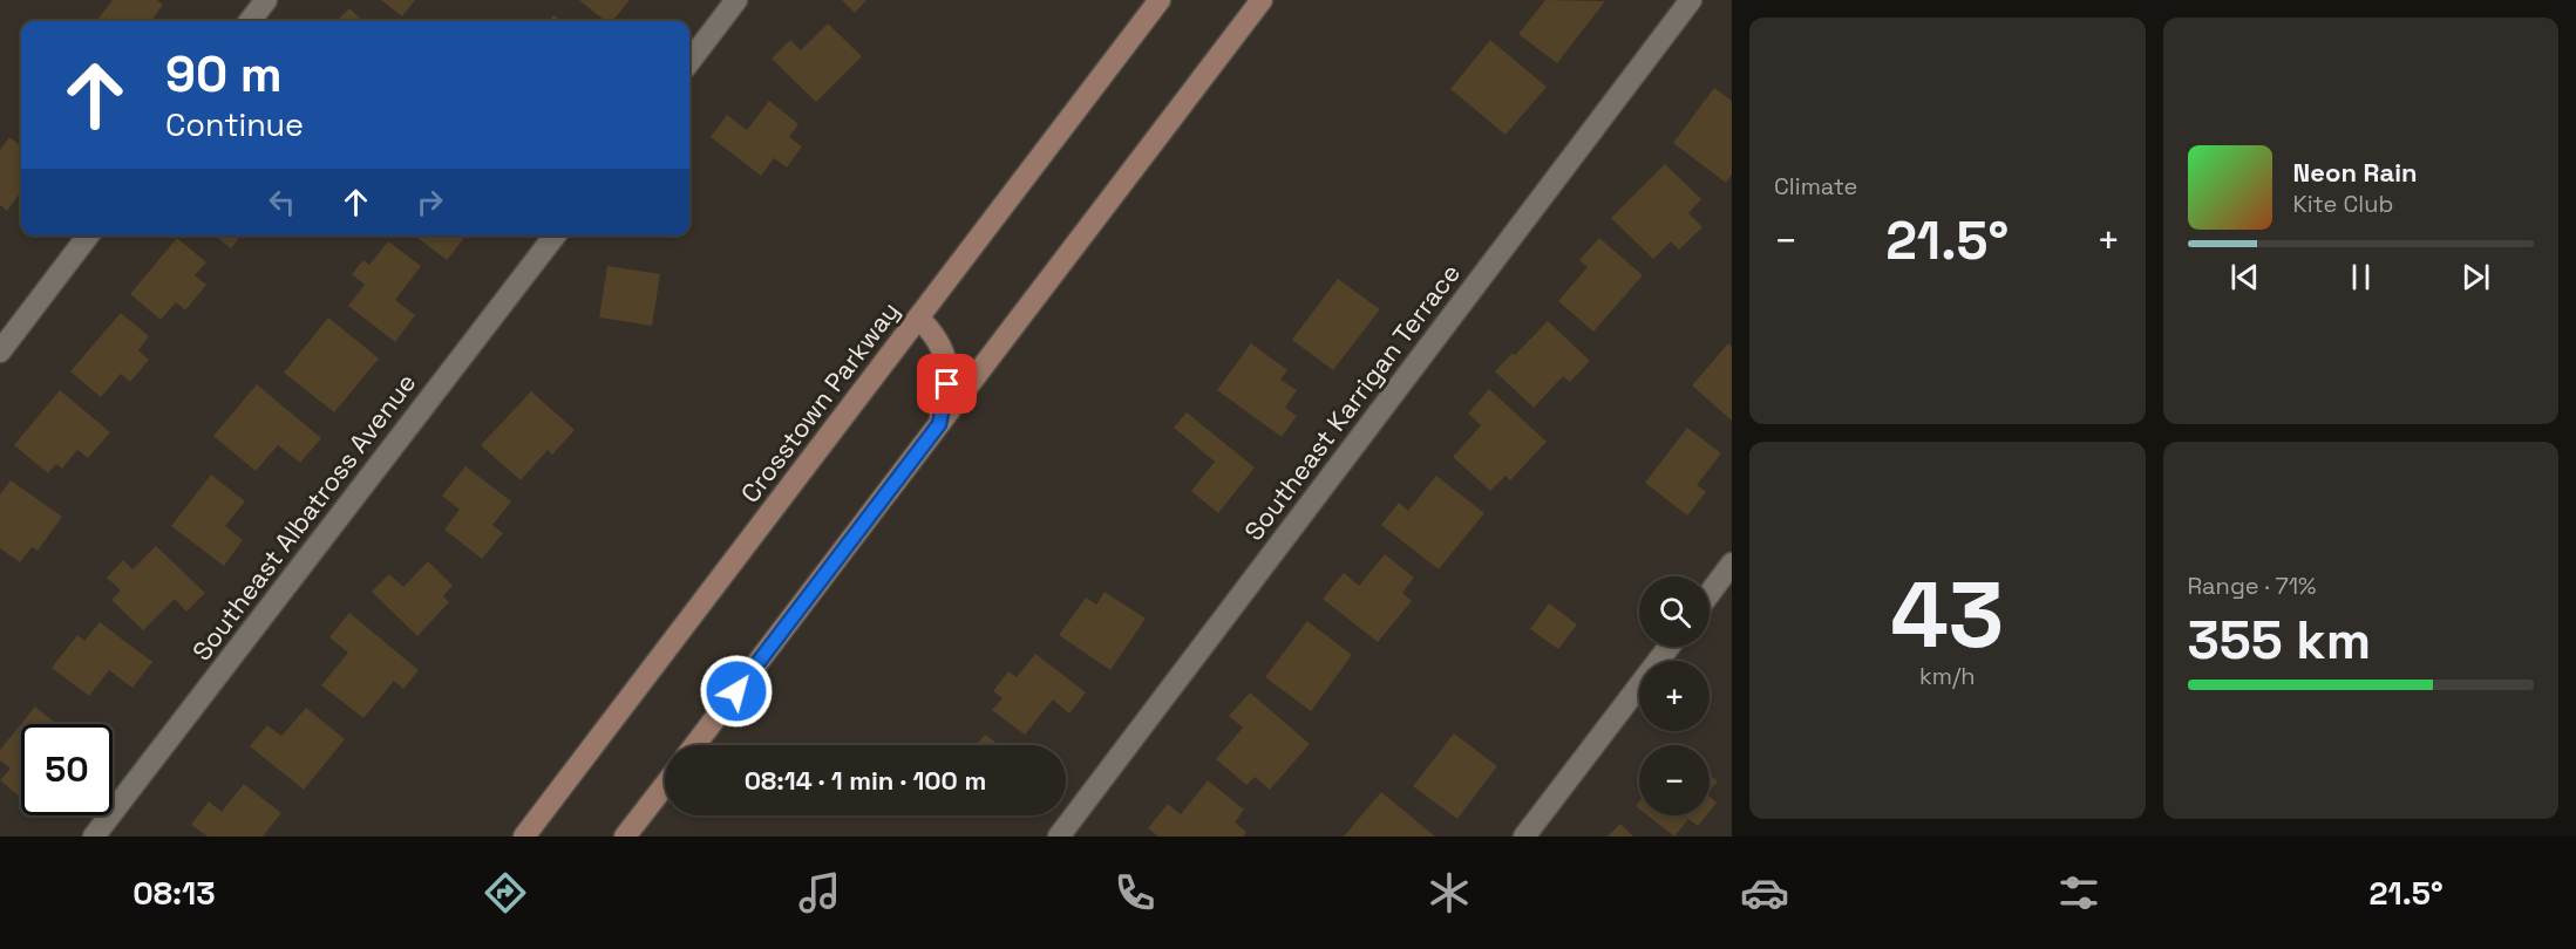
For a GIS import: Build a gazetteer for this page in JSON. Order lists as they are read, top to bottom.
{
  "streets": {
    "main road": ["Crosstown Parkway"],
    "street": ["Southeast Karrigan Terrace", "Southeast Albatross Avenue"]
  },
  "page": {
    "tile": [
      "Climate",
      ["43", "km/h"],
      ["Range · 71%", "355 km"]
    ],
    "turn": ["90 m", "Continue"],
    "song": ["Neon Rain", "Kite Club"],
    "heat": ["−", "21.5°", "+"],
    "map_buttons": ["+", "−"],
    "limit": "50",
    "trip": "08:14 · 1 min · 100 m",
    "tabs": ["08:13", "21.5°"]
  }
}
